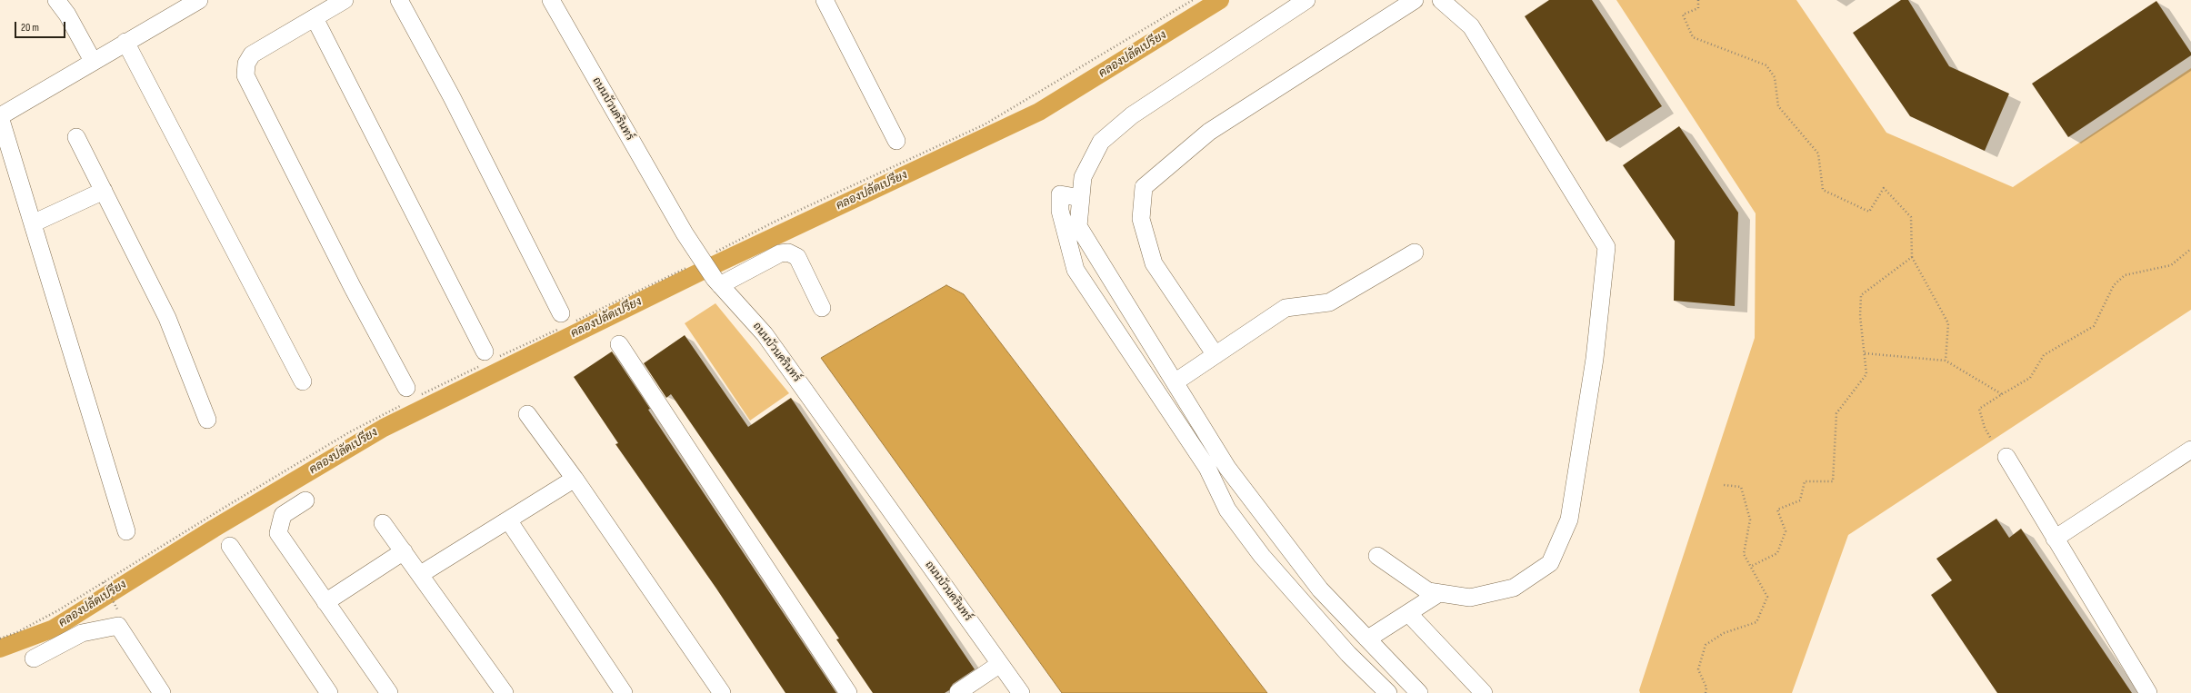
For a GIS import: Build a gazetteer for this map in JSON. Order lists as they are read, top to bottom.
{
  "streets": {
    "street": ["ถนนบัวนครินทร์"]
  },
  "water": ["คลองปลัดเปรียง"],
  "scale_bar": "20 m"
}
